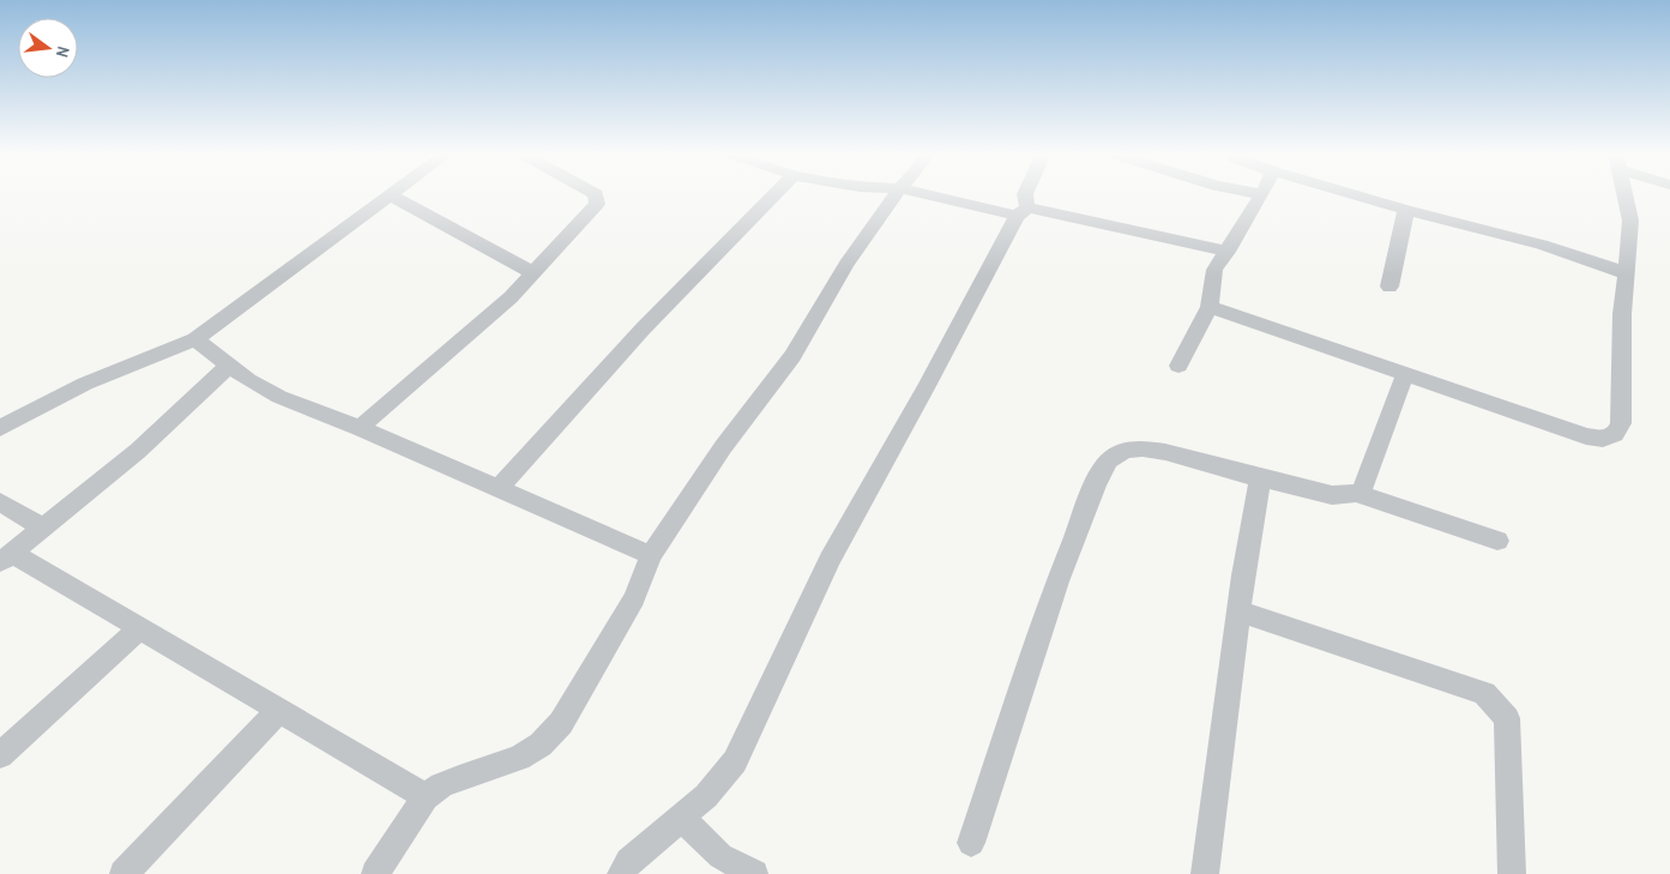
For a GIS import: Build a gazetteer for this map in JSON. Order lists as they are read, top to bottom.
{
  "north": "right"
}
